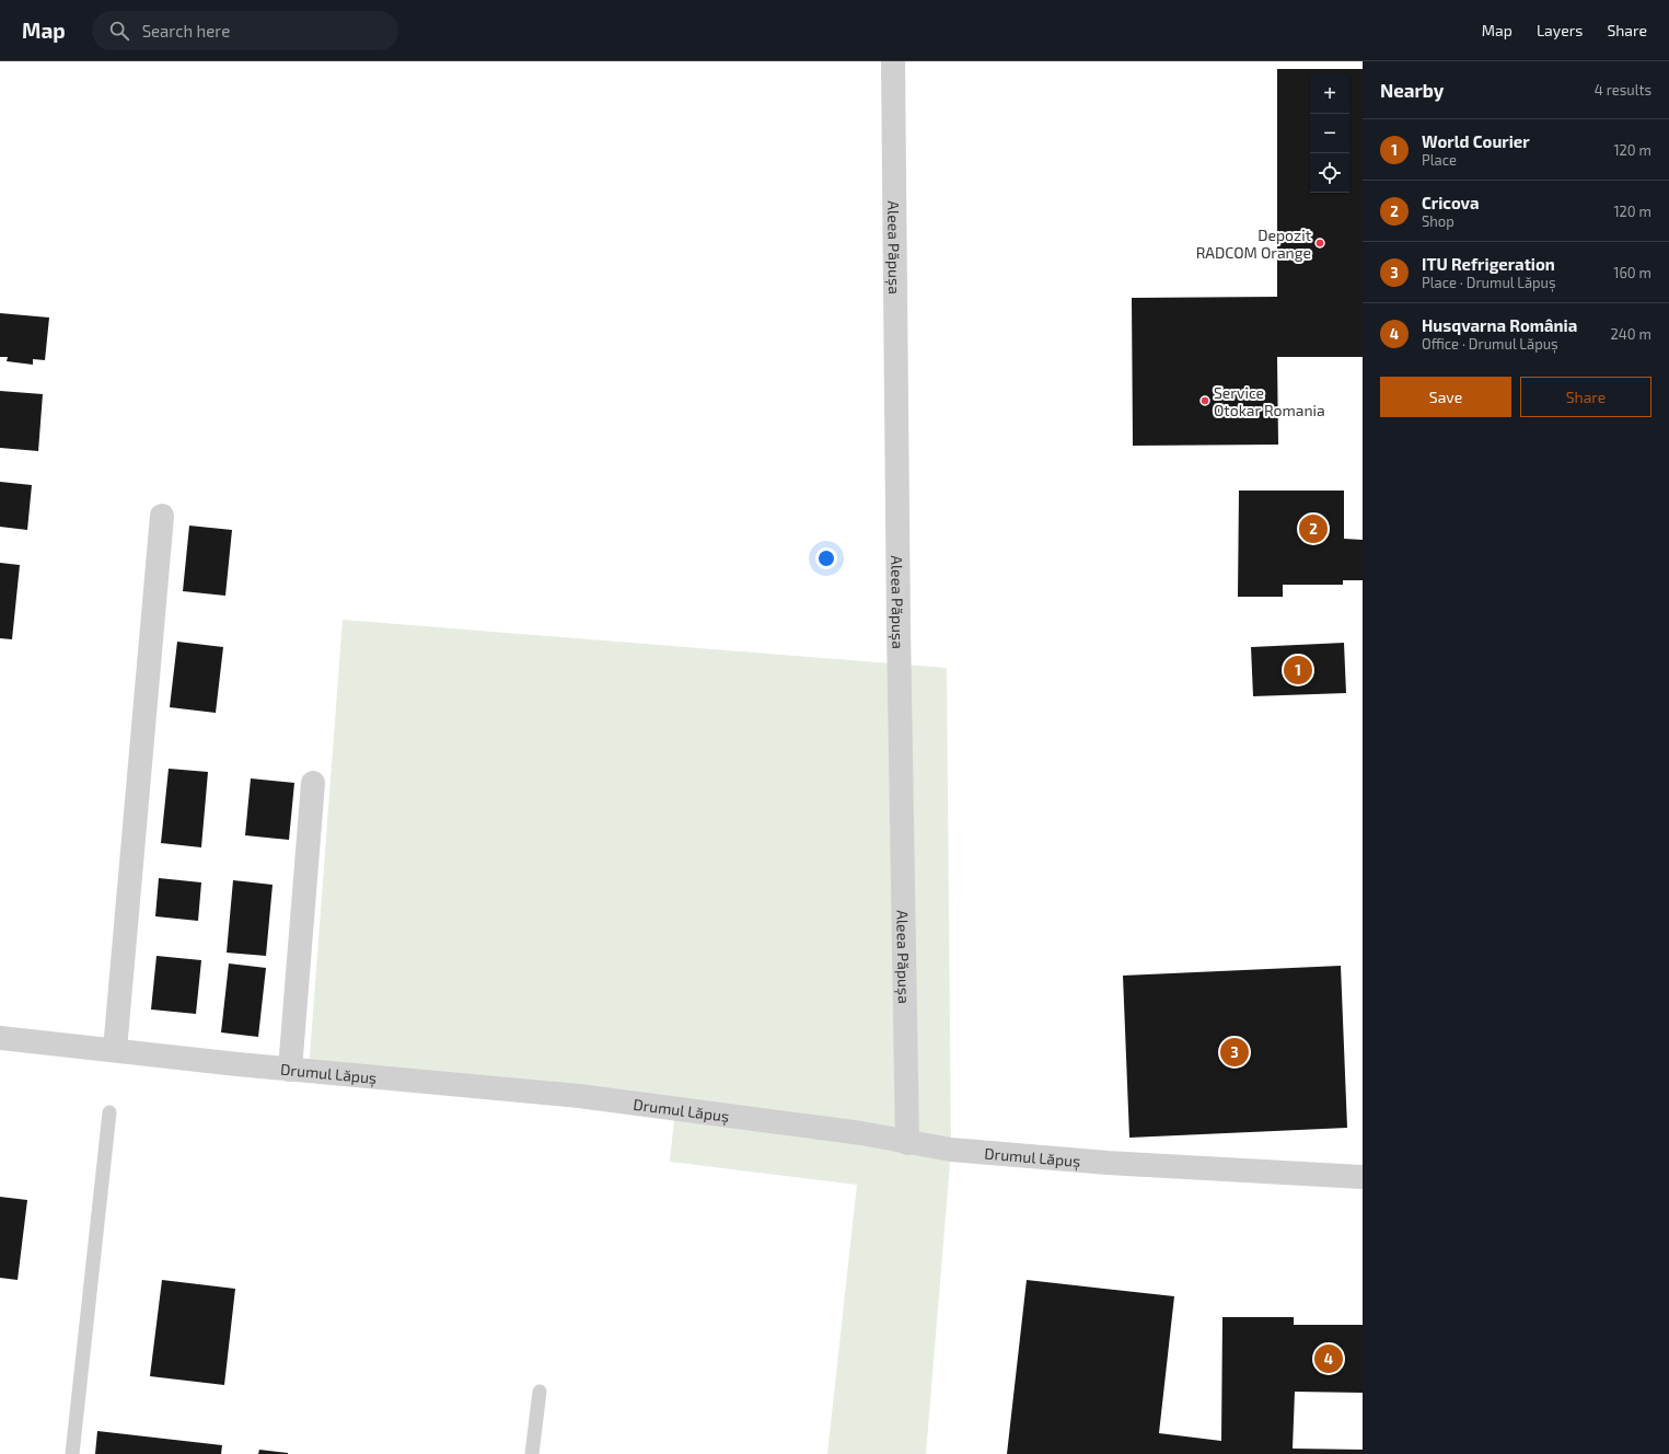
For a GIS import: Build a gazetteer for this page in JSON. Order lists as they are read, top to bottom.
{
  "streets": {
    "street": ["Aleea Păpușa", "Drumul Lăpuș"]
  },
  "crossings": [
    ["Aleea Păpușa", "Drumul Lăpuș"]
  ],
  "places": ["Depozit RADCOM Orange", "Service Otokar Romania"],
  "page": {
    "header": "Map",
    "search": "Search here",
    "nav": ["Map", "Layers", "Share"],
    "heading": ["Nearby", "4 results"],
    "map_buttons": ["+", "−"],
    "list": [
      {
        "mark": "1",
        "name": "World Courier",
        "note": "Place",
        "value": "120 m"
      },
      {
        "mark": "2",
        "name": "Cricova",
        "note": "Shop",
        "value": "120 m"
      },
      {
        "mark": "3",
        "name": "ITU Refrigeration",
        "note": "Place · Drumul Lăpuș",
        "value": "160 m"
      },
      {
        "mark": "4",
        "name": "Husqvarna România",
        "note": "Office · Drumul Lăpuș",
        "value": "240 m"
      }
    ],
    "buttons": ["Save", "Share"],
    "pins": [
      "2",
      "1",
      "3",
      "4"
    ]
  }
}
